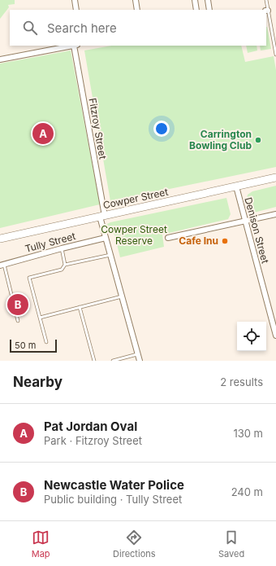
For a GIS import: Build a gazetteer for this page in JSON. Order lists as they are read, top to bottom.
{
  "streets": {
    "main road": ["Cowper Street"],
    "street": ["Fitzroy Street", "Denison Street", "Tully Street"]
  },
  "crossings": [
    ["Fitzroy Street", "Cowper Street"],
    ["Fitzroy Street", "Tully Street"],
    ["Cowper Street", "Denison Street"]
  ],
  "parks": ["Cowper Street Reserve"],
  "places": ["Carrington Bowling Club", "Cafe Inu"],
  "scale_bar": "50 m",
  "page": {
    "search": "Search here",
    "pins": ["A", "B"],
    "scale": "50 m",
    "heading": ["Nearby", "2 results"],
    "list": [
      {
        "mark": "A",
        "name": "Pat Jordan Oval",
        "note": "Park · Fitzroy Street",
        "value": "130 m"
      },
      {
        "mark": "B",
        "name": "Newcastle Water Police",
        "note": "Public building · Tully Street",
        "value": "240 m"
      }
    ],
    "nav": ["Map", "Directions", "Saved"]
  }
}
